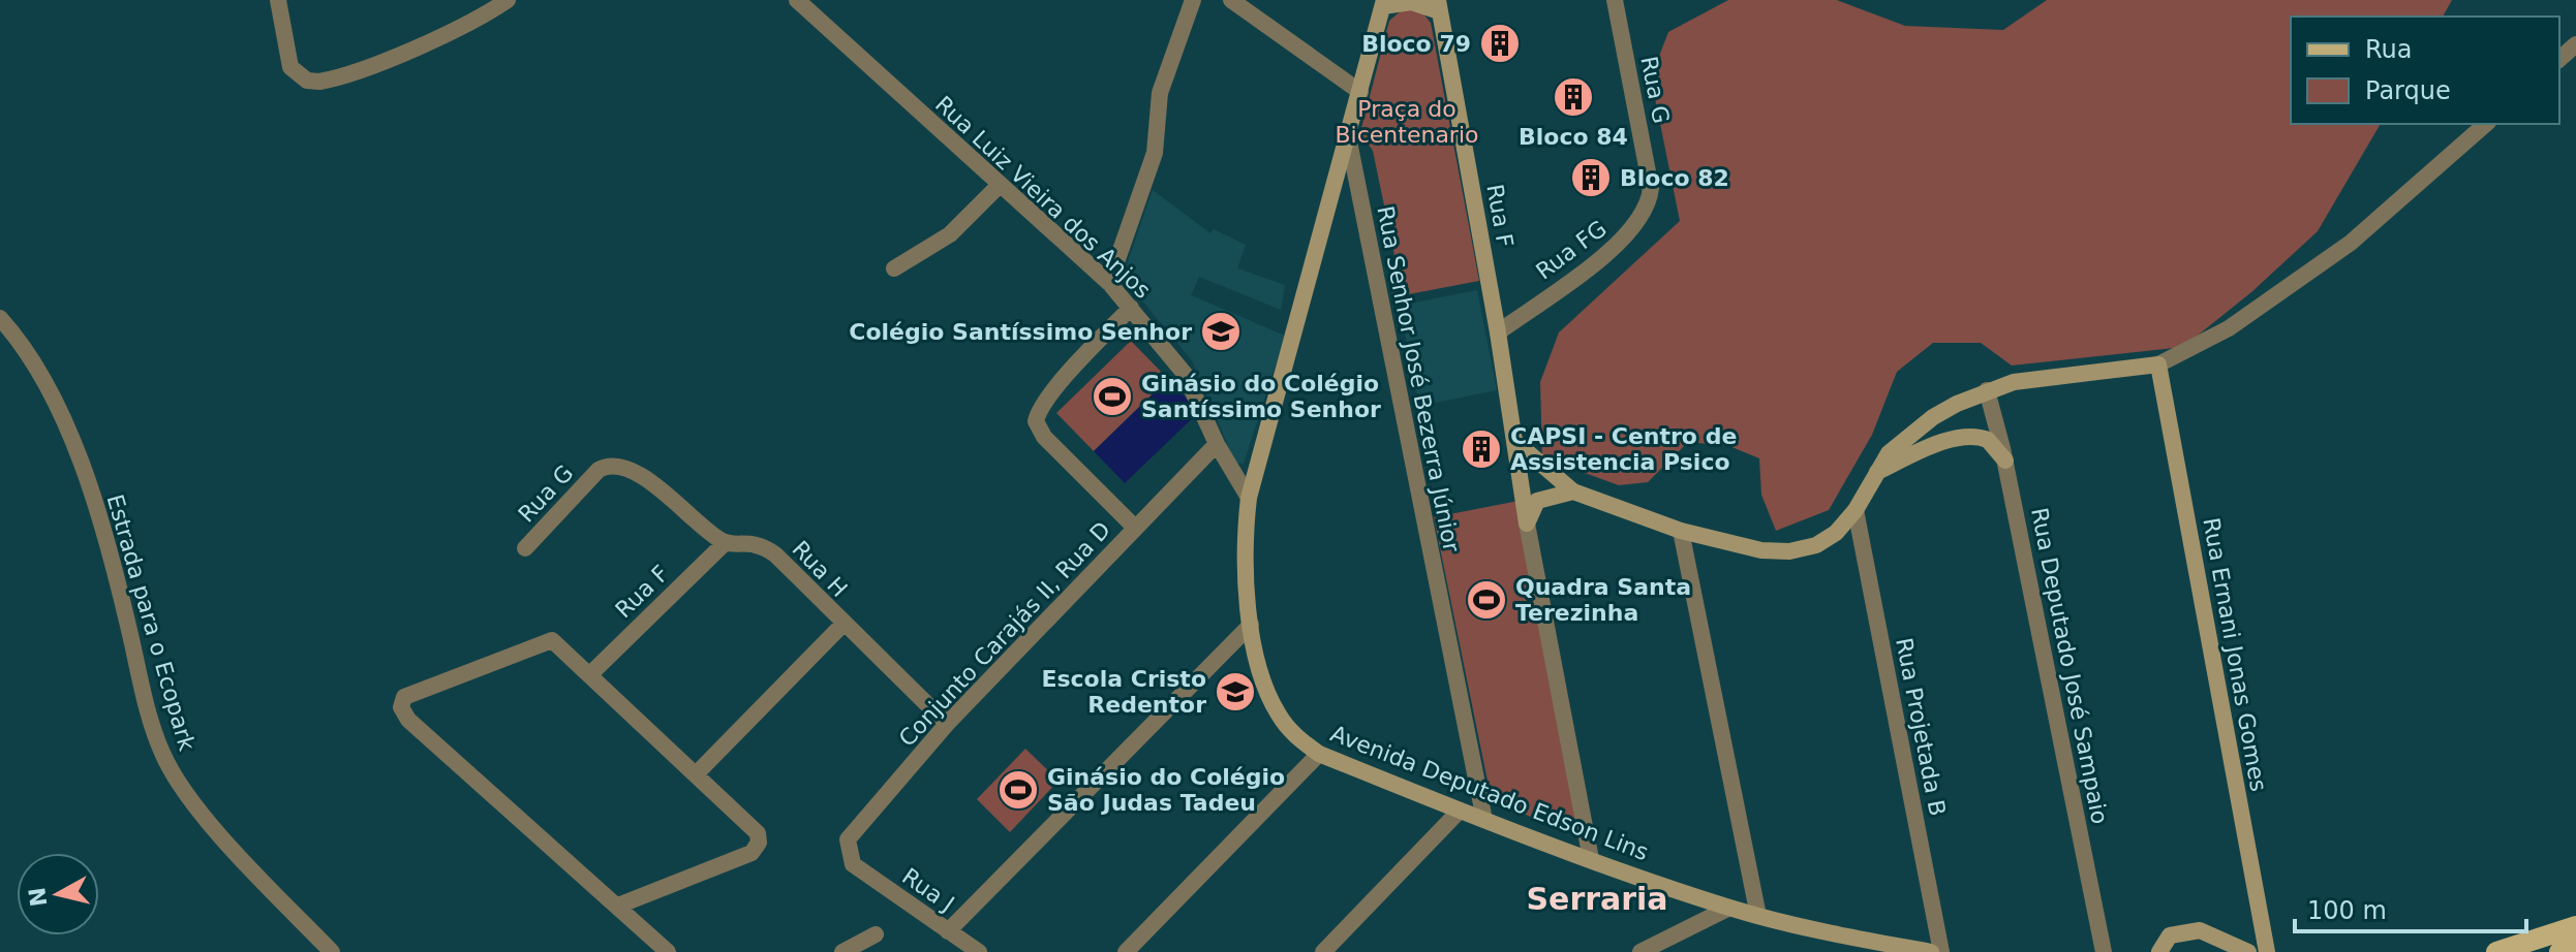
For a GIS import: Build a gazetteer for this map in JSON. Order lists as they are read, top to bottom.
{
  "streets": {
    "street": [
      "Rua G",
      "Rua Luiz Vieira dos Anjos",
      "Rua F",
      "Rua FG",
      "Rua Senhor José Bezerra Júnior",
      "Rua H",
      "Estrada para o Ecopark",
      "Conjunto Carajás II, Rua D",
      "Rua Ernani Jonas Gomes",
      "Rua Deputado José Sampaio",
      "Rua Projetada B",
      "Avenida Deputado Edson Lins",
      "Rua J"
    ]
  },
  "crossings": [
    ["Rua G", "Rua F"],
    ["Rua G", "Rua FG"],
    ["Rua G", "Rua H"],
    ["Rua Luiz Vieira dos Anjos", "Conjunto Carajás II, Rua D"],
    ["Rua Luiz Vieira dos Anjos", "Avenida Deputado Edson Lins"],
    ["Rua F", "Rua FG"],
    ["Rua F", "Rua H"],
    ["Rua Senhor José Bezerra Júnior", "Avenida Deputado Edson Lins"],
    ["Rua H", "Conjunto Carajás II, Rua D"],
    ["Conjunto Carajás II, Rua D", "Rua J"]
  ],
  "districts": ["Serraria"],
  "parks": ["Praça do Bicentenario"],
  "places": {
    "building": [
      "Bloco 79",
      "Bloco 84",
      "Bloco 82",
      "CAPSI - Centro de Assistencia Psico"
    ],
    "school or university": ["Colégio Santíssimo Senhor", "Escola Cristo Redentor"],
    "sports": ["Ginásio do Colégio Santíssimo Senhor", "Quadra Santa Terezinha", "Ginásio do Colégio São Judas Tadeu"]
  },
  "legend": ["Rua", "Parque"],
  "scale_bar": "100 m",
  "north": "left"
}
